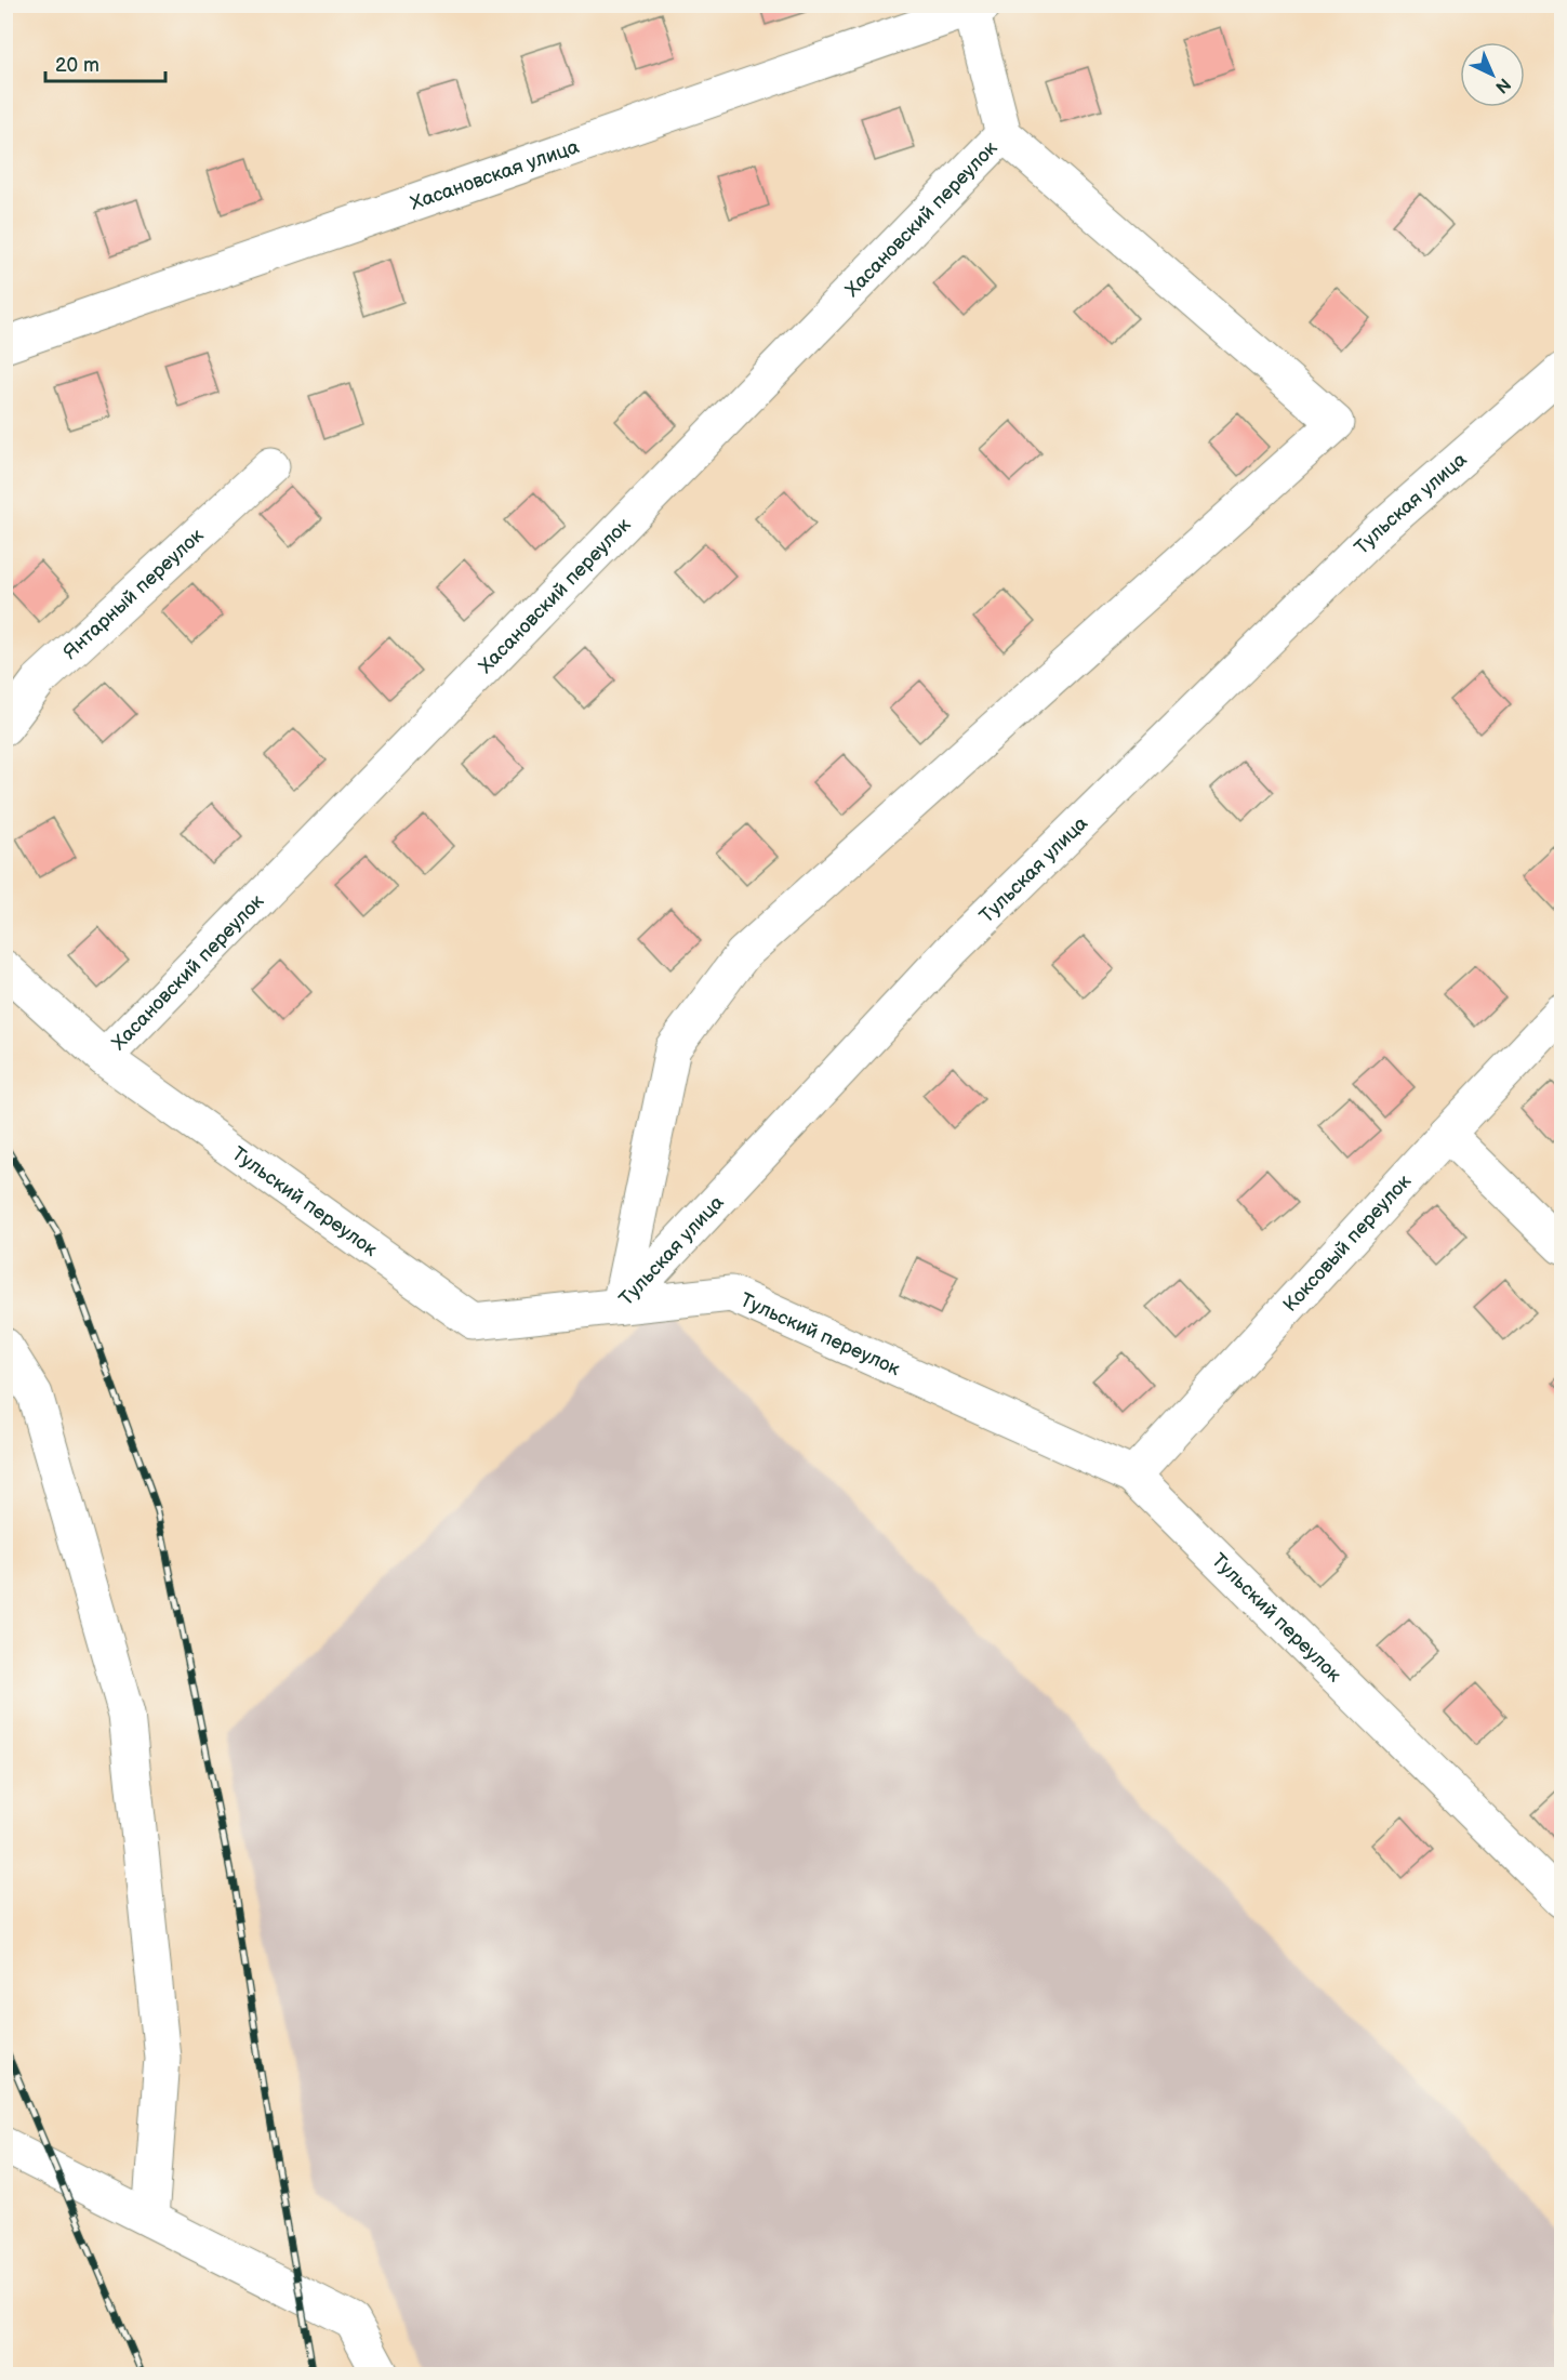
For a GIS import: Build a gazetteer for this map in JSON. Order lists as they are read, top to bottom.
{
  "streets": {
    "street": [
      "Хасановская улица",
      "Хасановский переулок",
      "Тульская улица",
      "Янтарный переулок",
      "Тульский переулок",
      "Коксовый переулок"
    ]
  },
  "crossings": [
    ["Хасановская улица", "Хасановский переулок"],
    ["Хасановский переулок", "Тульская улица"],
    ["Хасановский переулок", "Тульский переулок"],
    ["Тульская улица", "Тульский переулок"],
    ["Тульский переулок", "Коксовый переулок"]
  ],
  "scale_bar": "20 m",
  "north": "bottom right"
}
